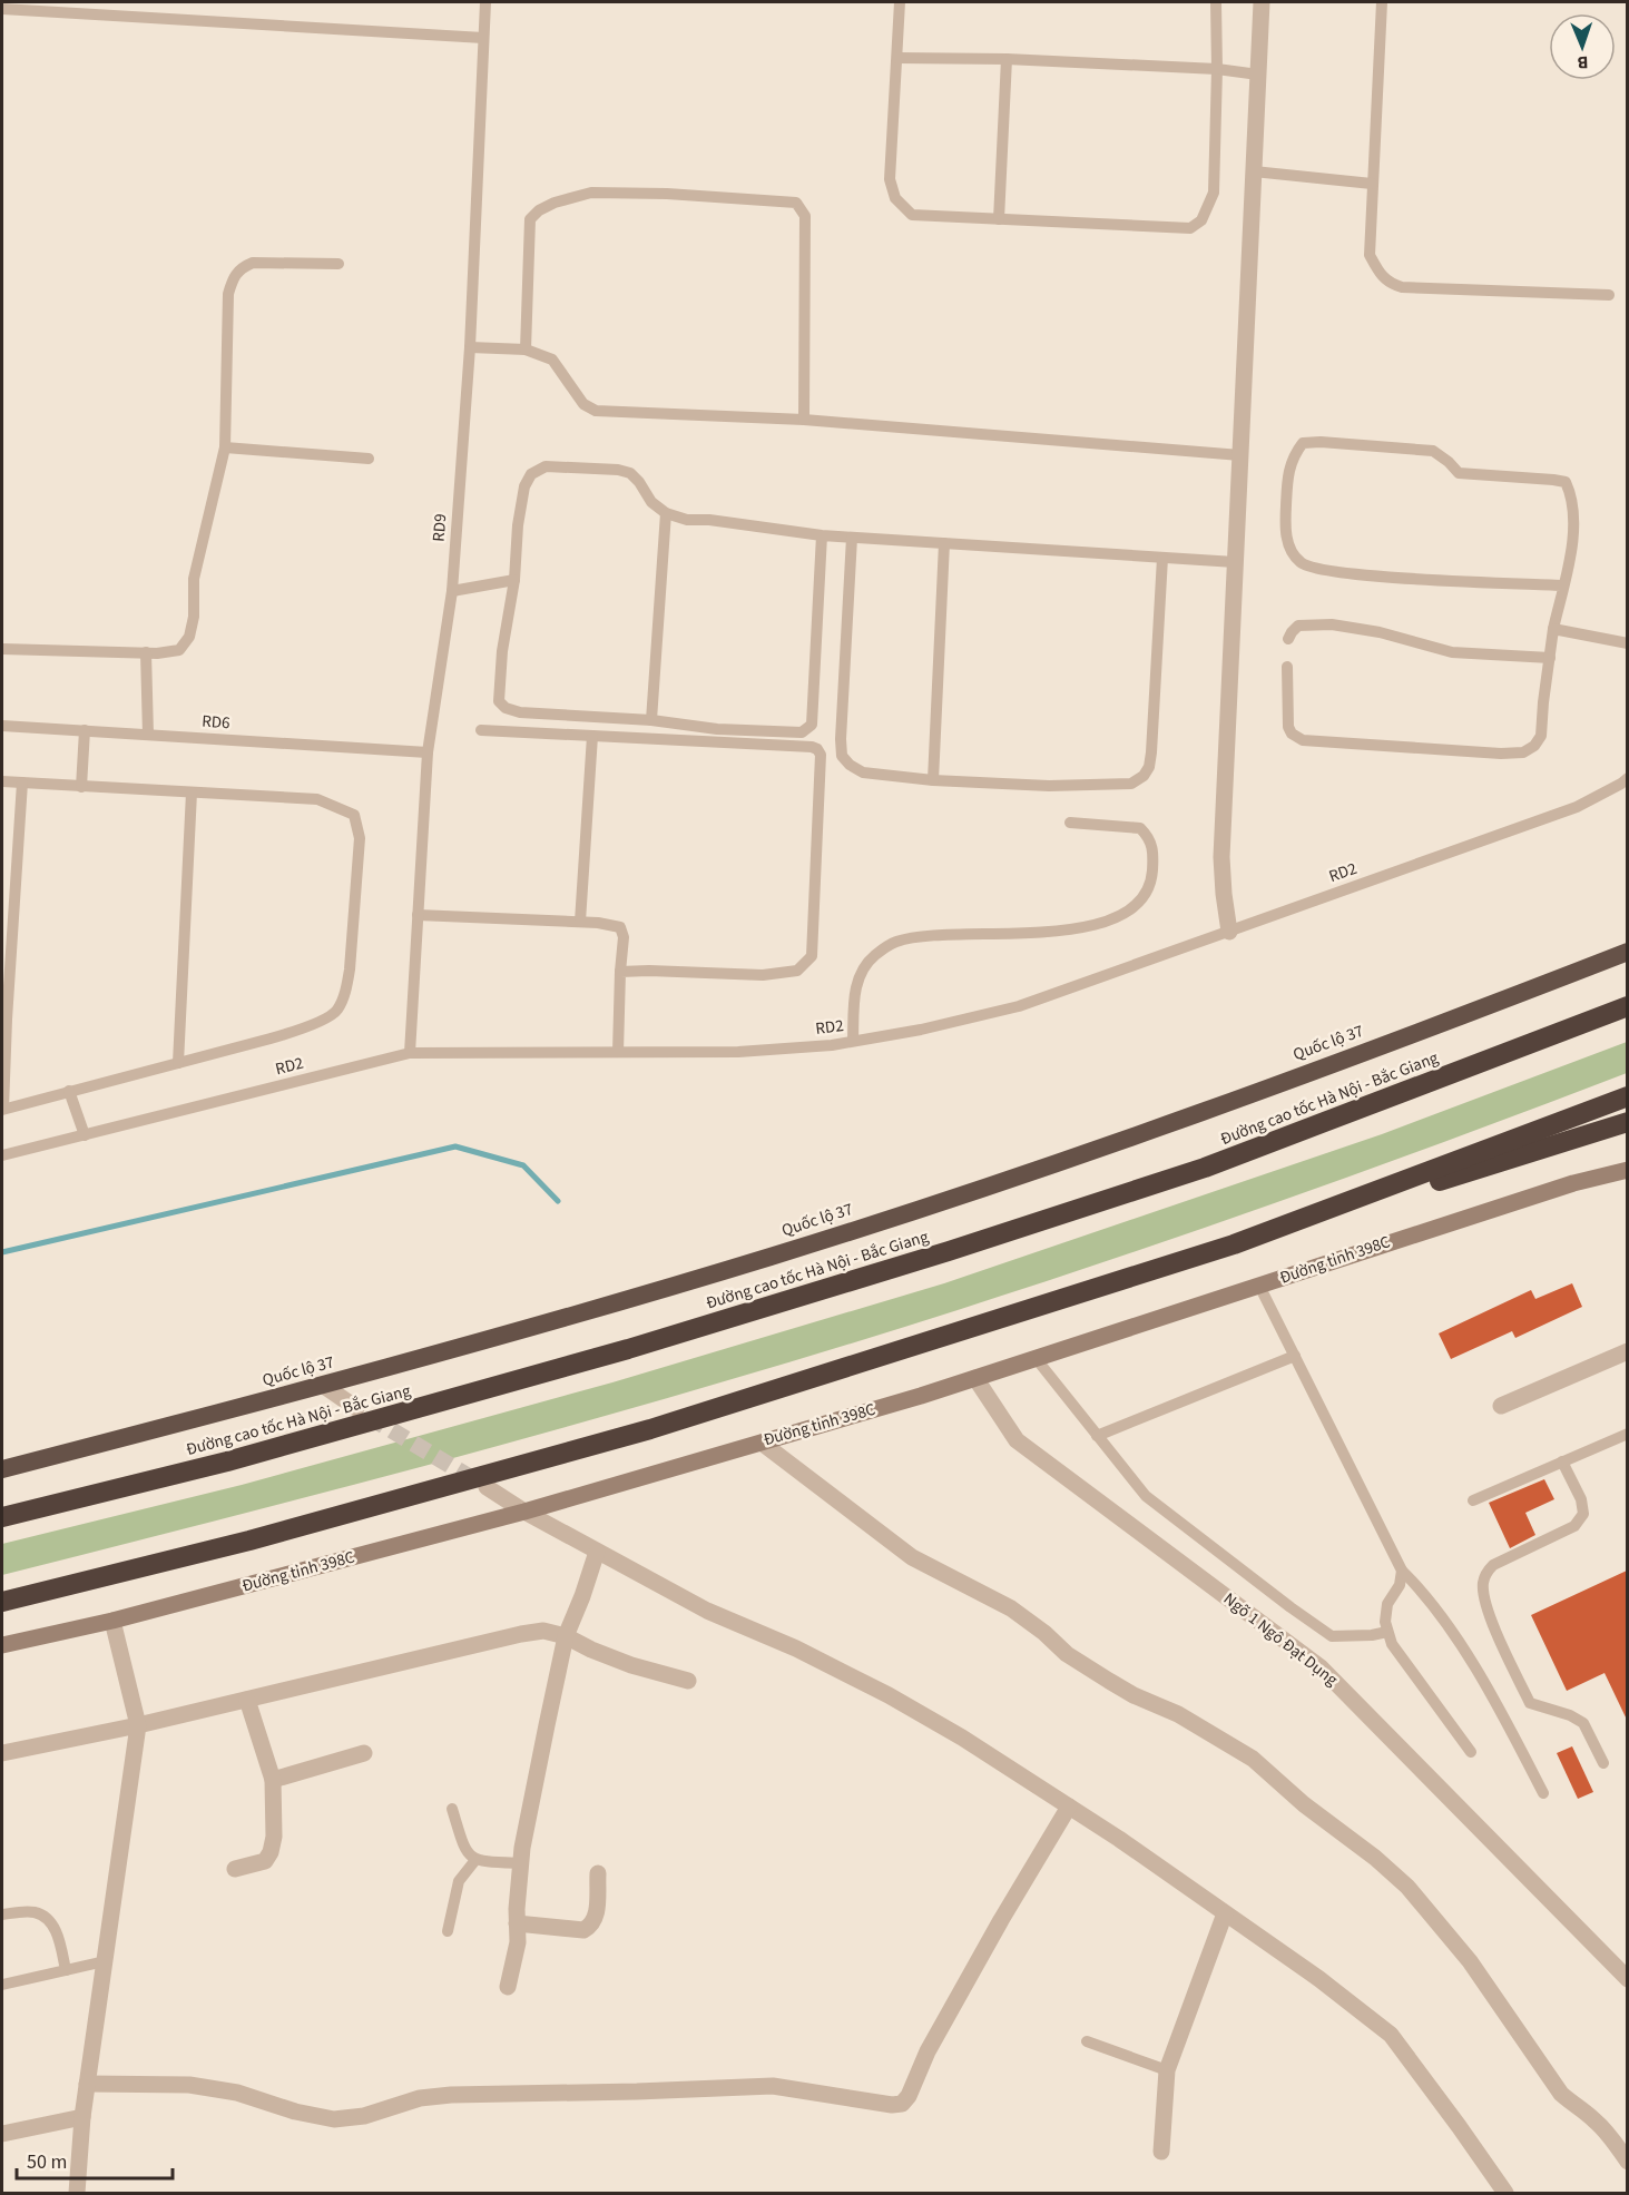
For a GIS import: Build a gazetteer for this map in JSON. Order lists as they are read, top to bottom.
{
  "streets": {
    "highway": ["Quốc lộ 37", "Đường cao tốc Hà Nội - Bắc Giang"],
    "main road": ["Đường tỉnh 398C"],
    "street": ["Ngõ 1 Ngô Đạt Dụng"],
    "lane": ["RD9", "RD6", "RD2"]
  },
  "crossings": [
    ["RD9", "RD6"],
    ["RD9", "RD2"],
    ["Đường tỉnh 398C", "Ngõ 1 Ngô Đạt Dụng"]
  ],
  "scale_bar": "50 m",
  "north": "bottom"
}
